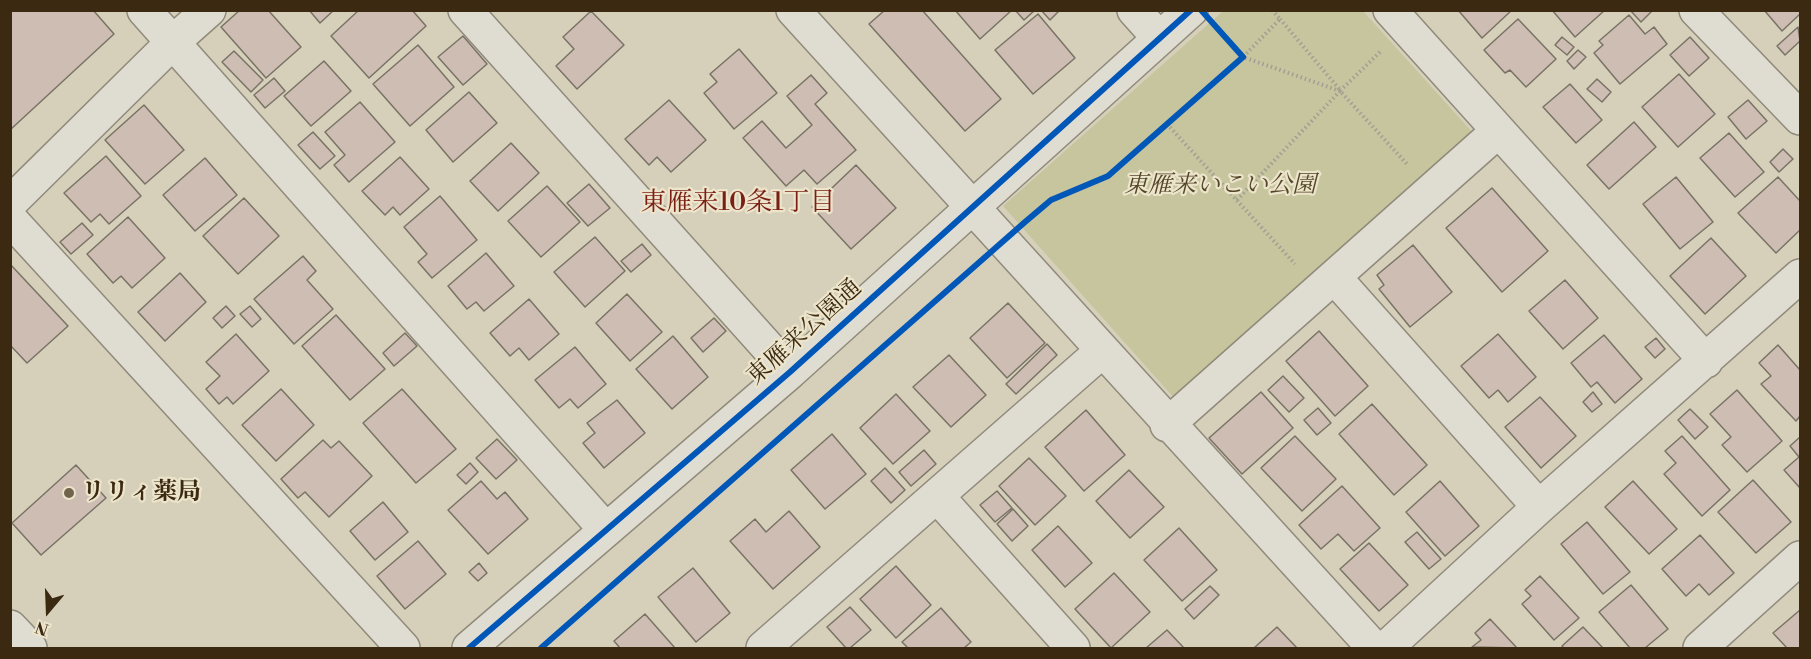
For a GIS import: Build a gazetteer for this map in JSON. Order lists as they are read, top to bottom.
{
  "streets": {
    "street": ["東雁来公園通"]
  },
  "districts": ["東雁来10条1丁目"],
  "parks": ["東雁来いこい公園"],
  "places": ["リリィ薬局"],
  "north": "bottom"
}
